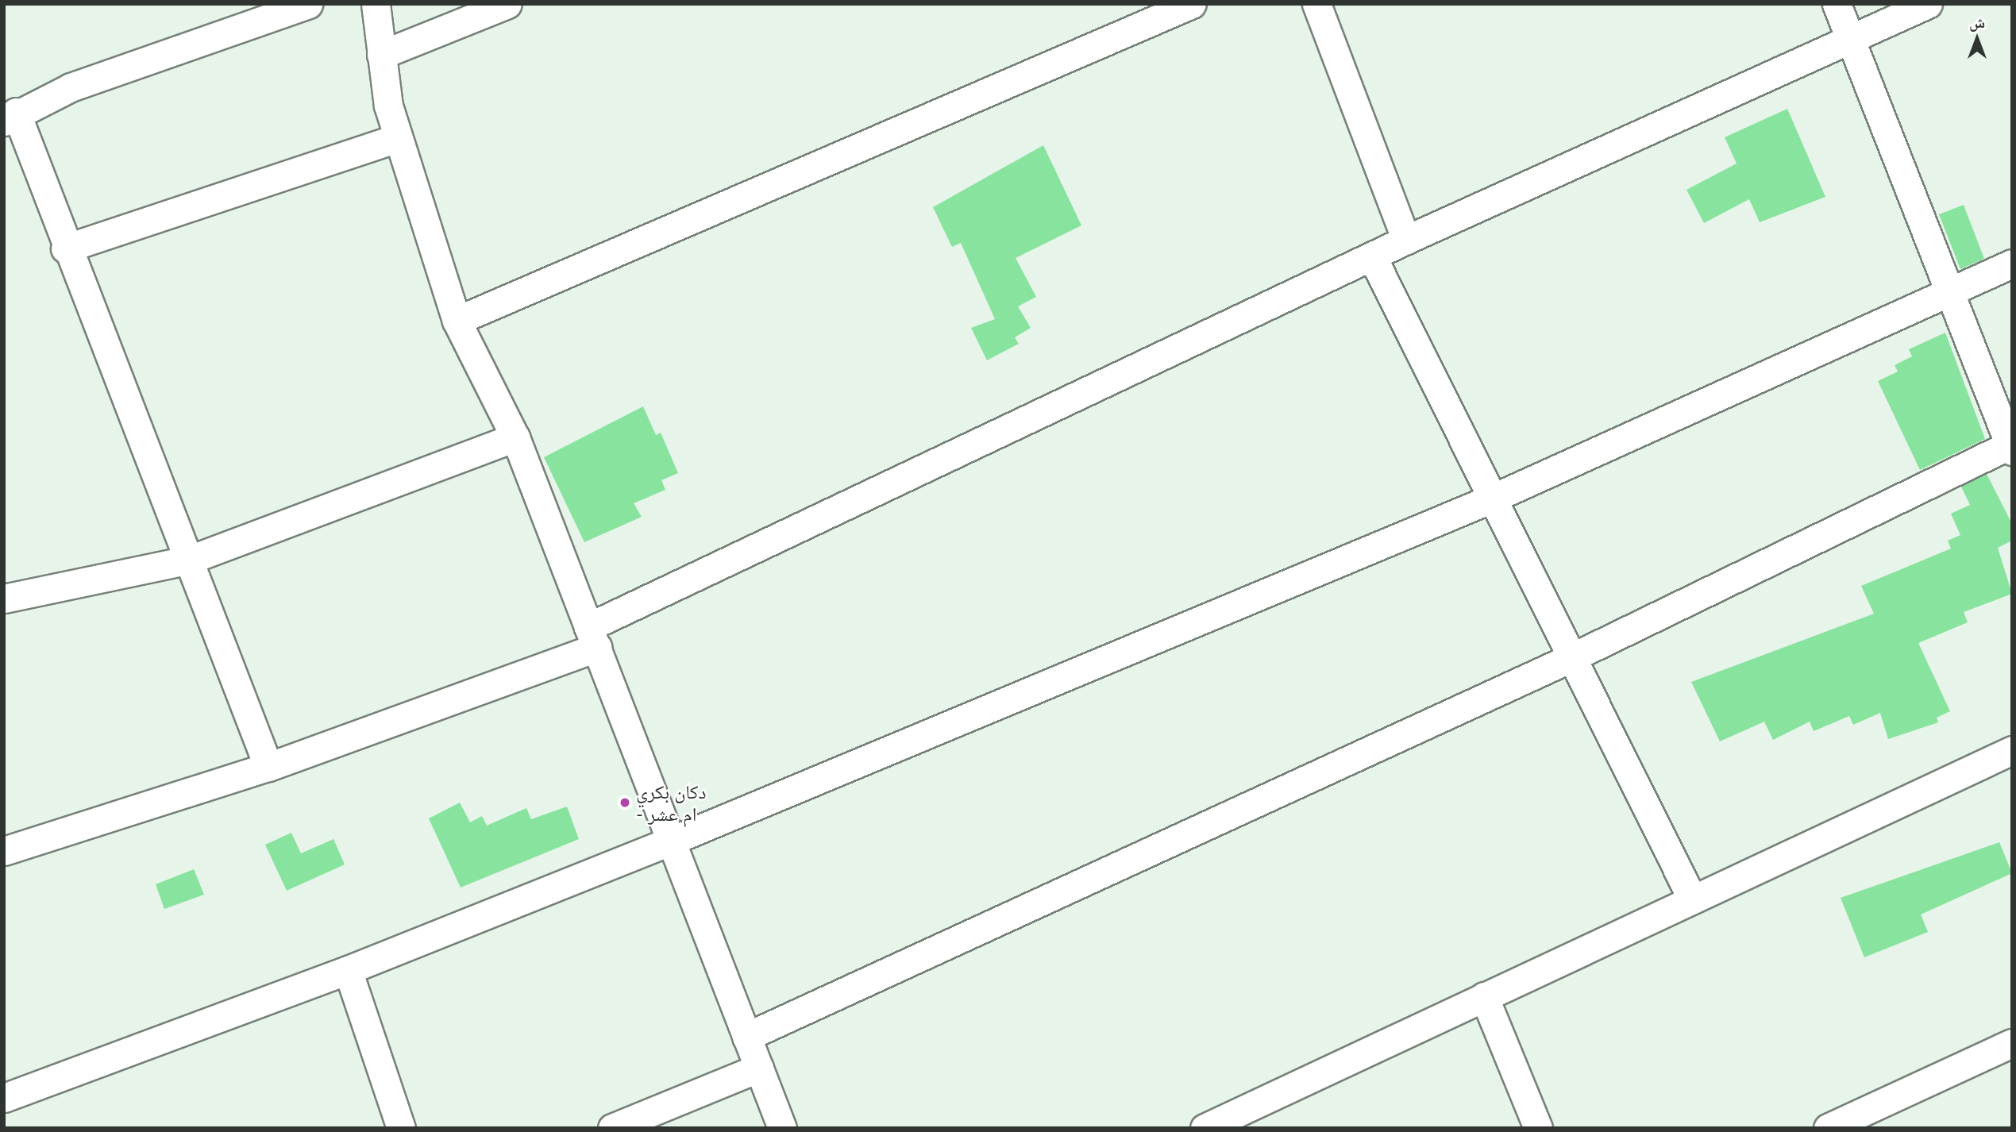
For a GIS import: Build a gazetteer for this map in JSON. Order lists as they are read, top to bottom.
{
  "places": ["دكان بكري - ام عشر"],
  "north": "top"
}
